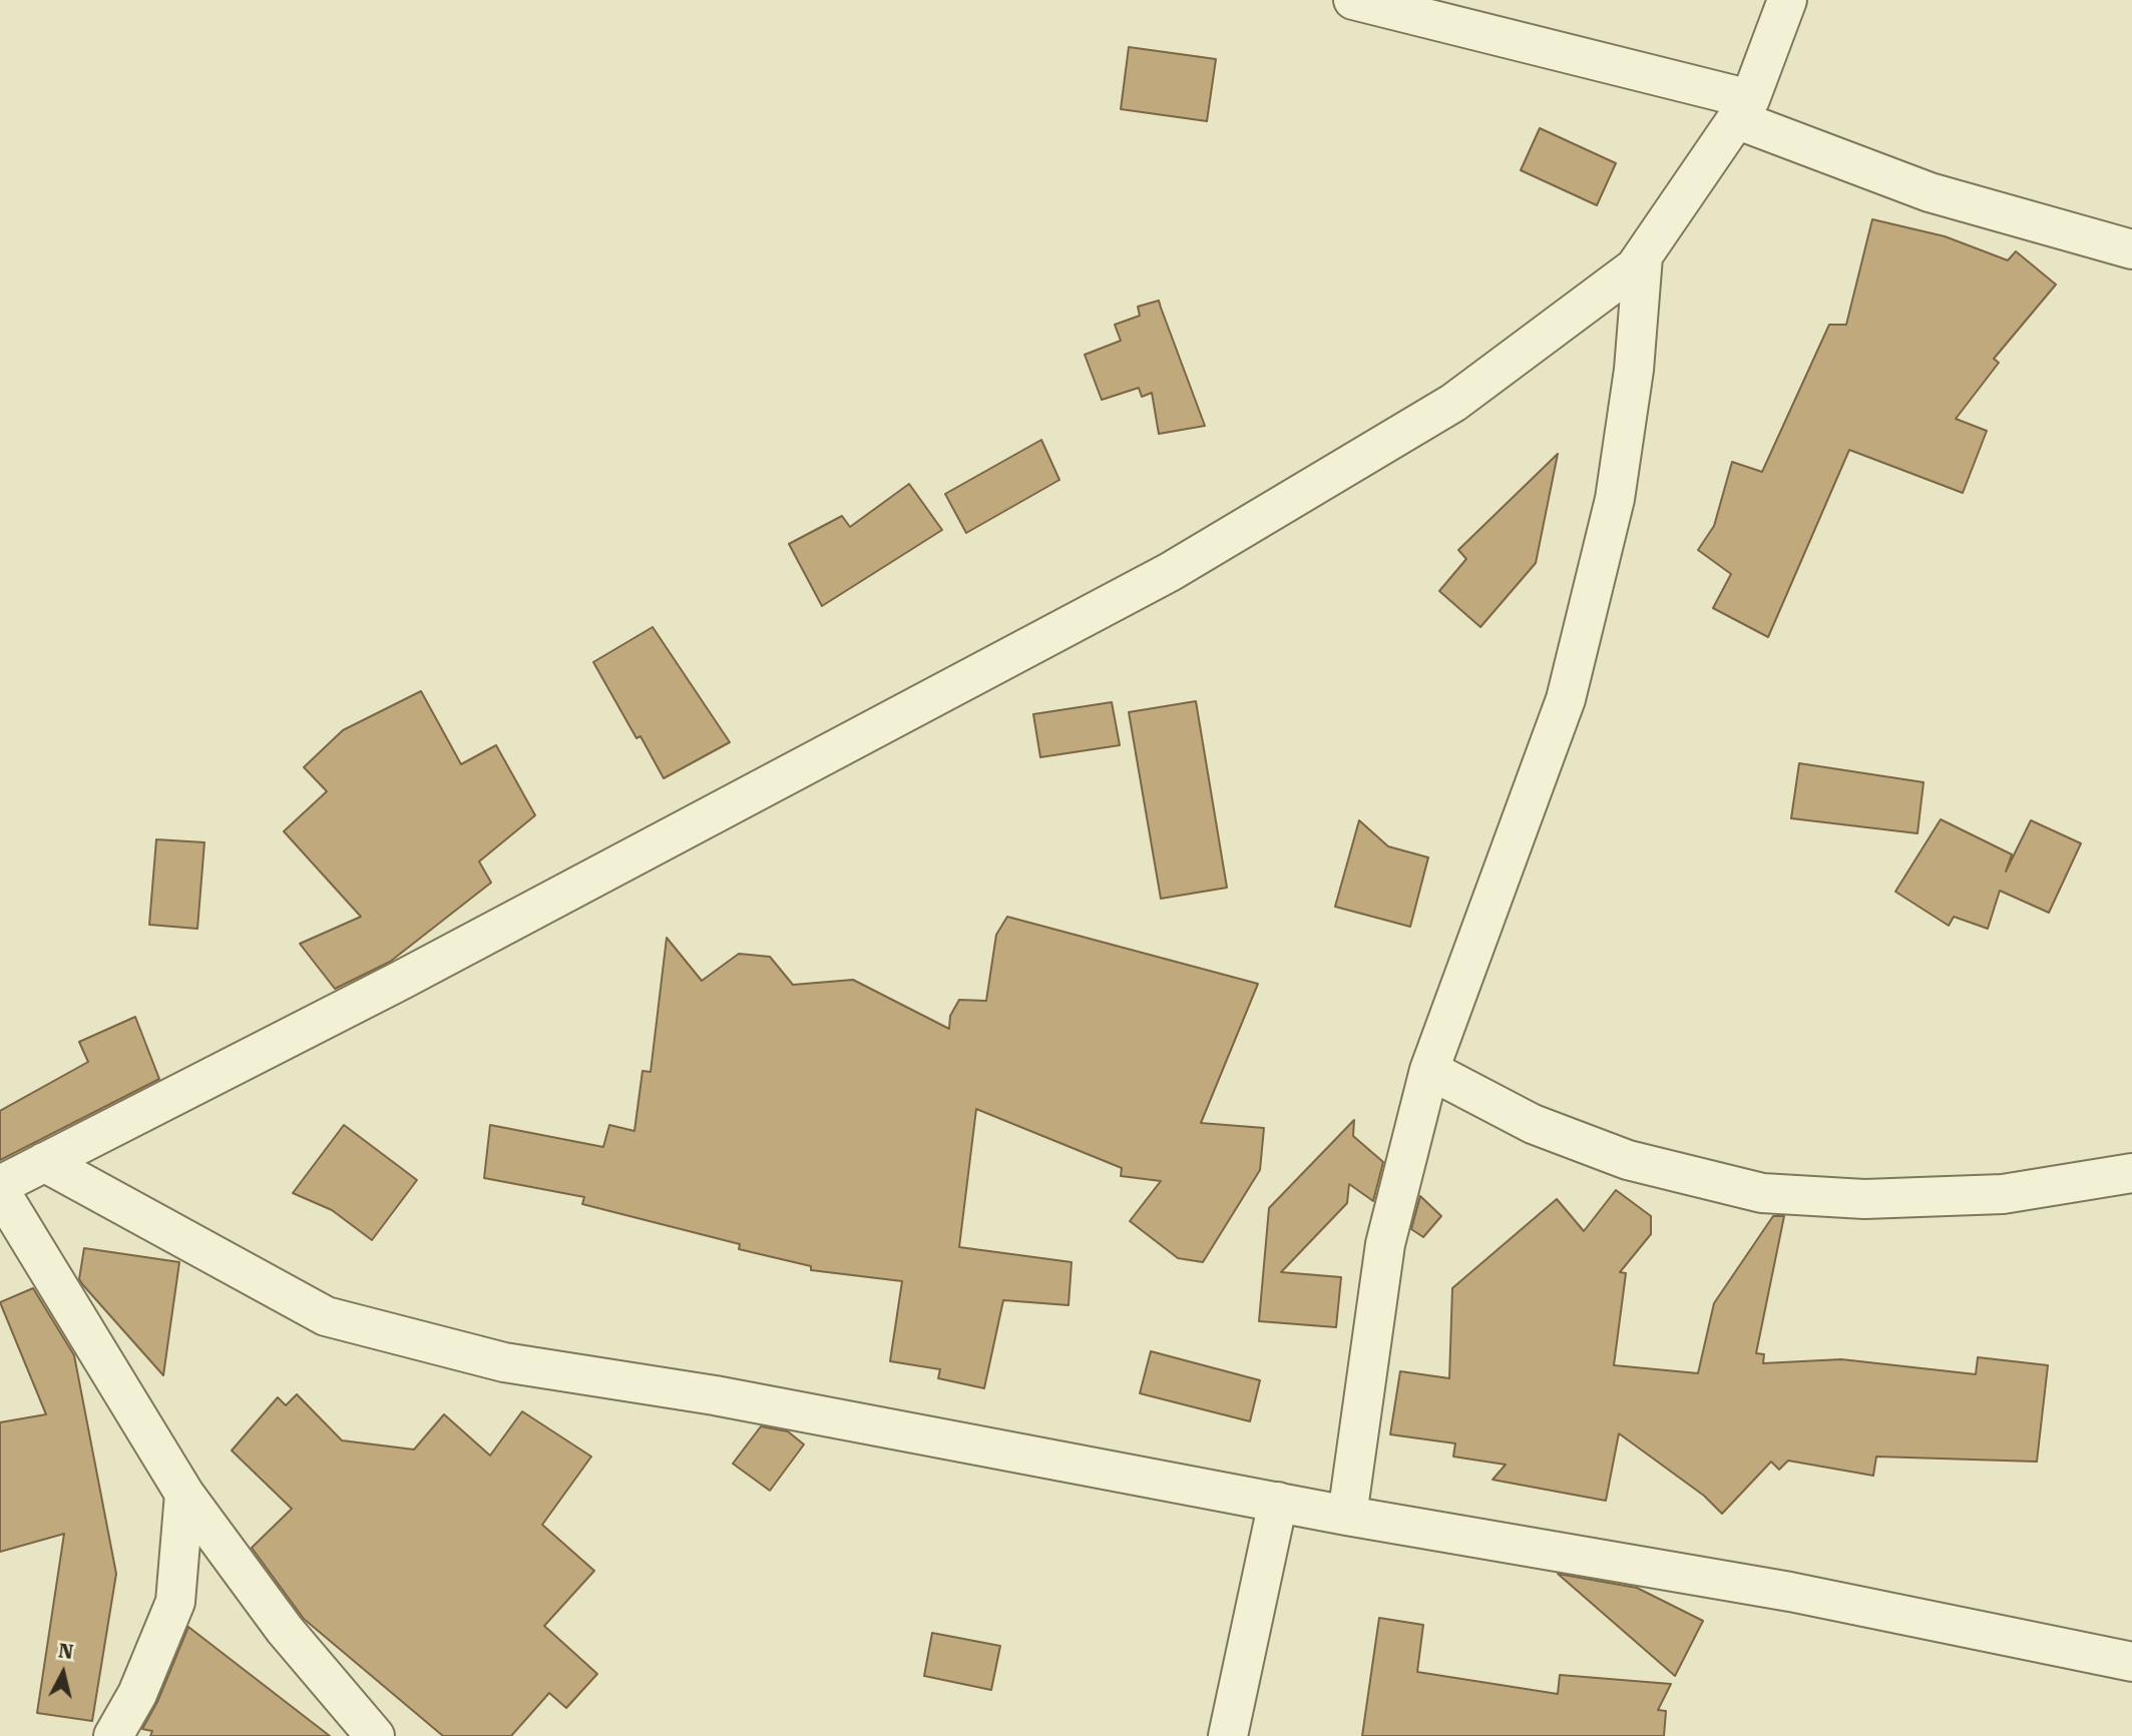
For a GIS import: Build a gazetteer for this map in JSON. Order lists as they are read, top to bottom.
{
  "north": "top"
}
